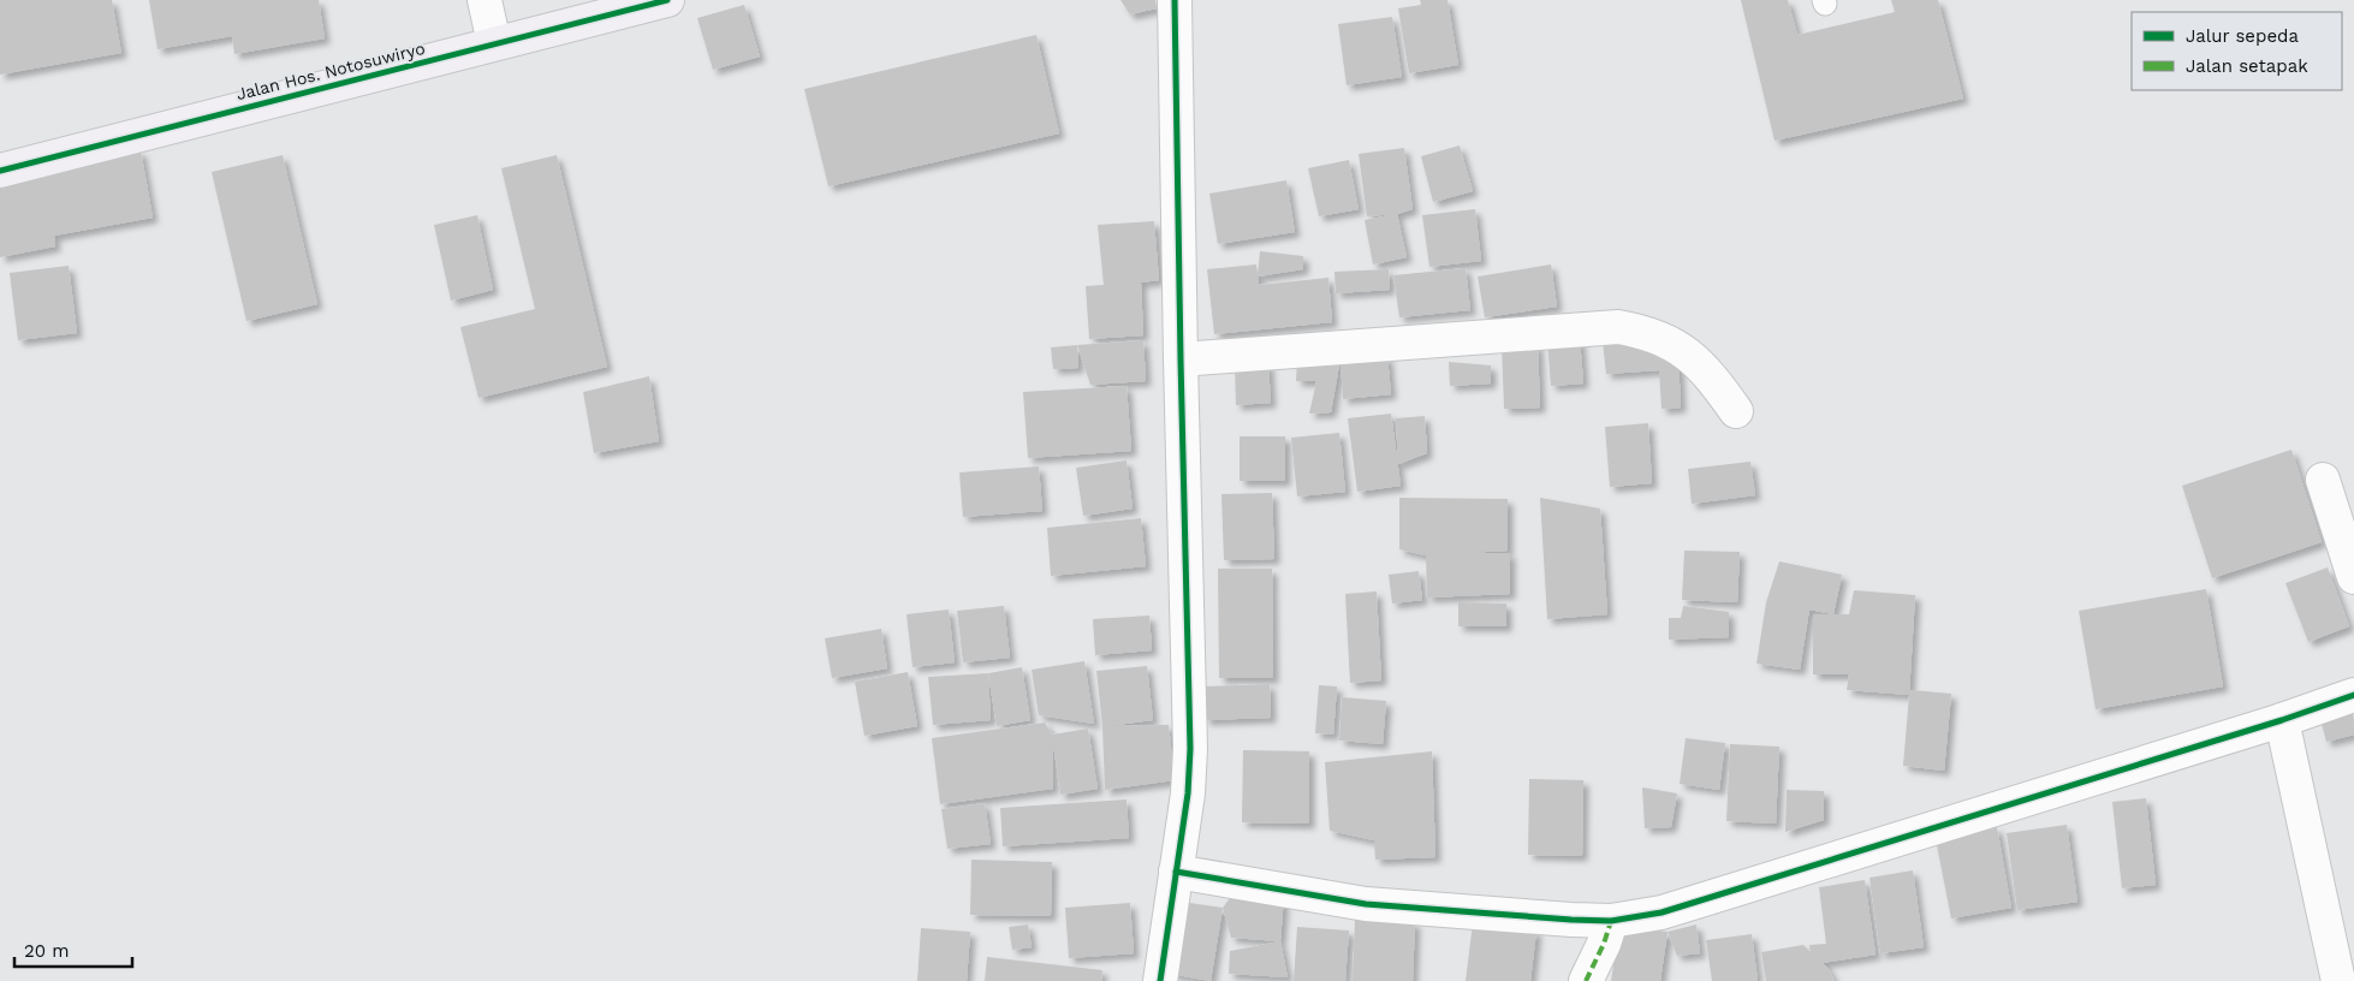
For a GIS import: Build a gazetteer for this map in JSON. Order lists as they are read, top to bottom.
{
  "streets": {
    "street": ["Jalan Hos. Notosuwiryo"]
  },
  "legend": ["Jalur sepeda", "Jalan setapak"],
  "scale_bar": "20 m"
}
